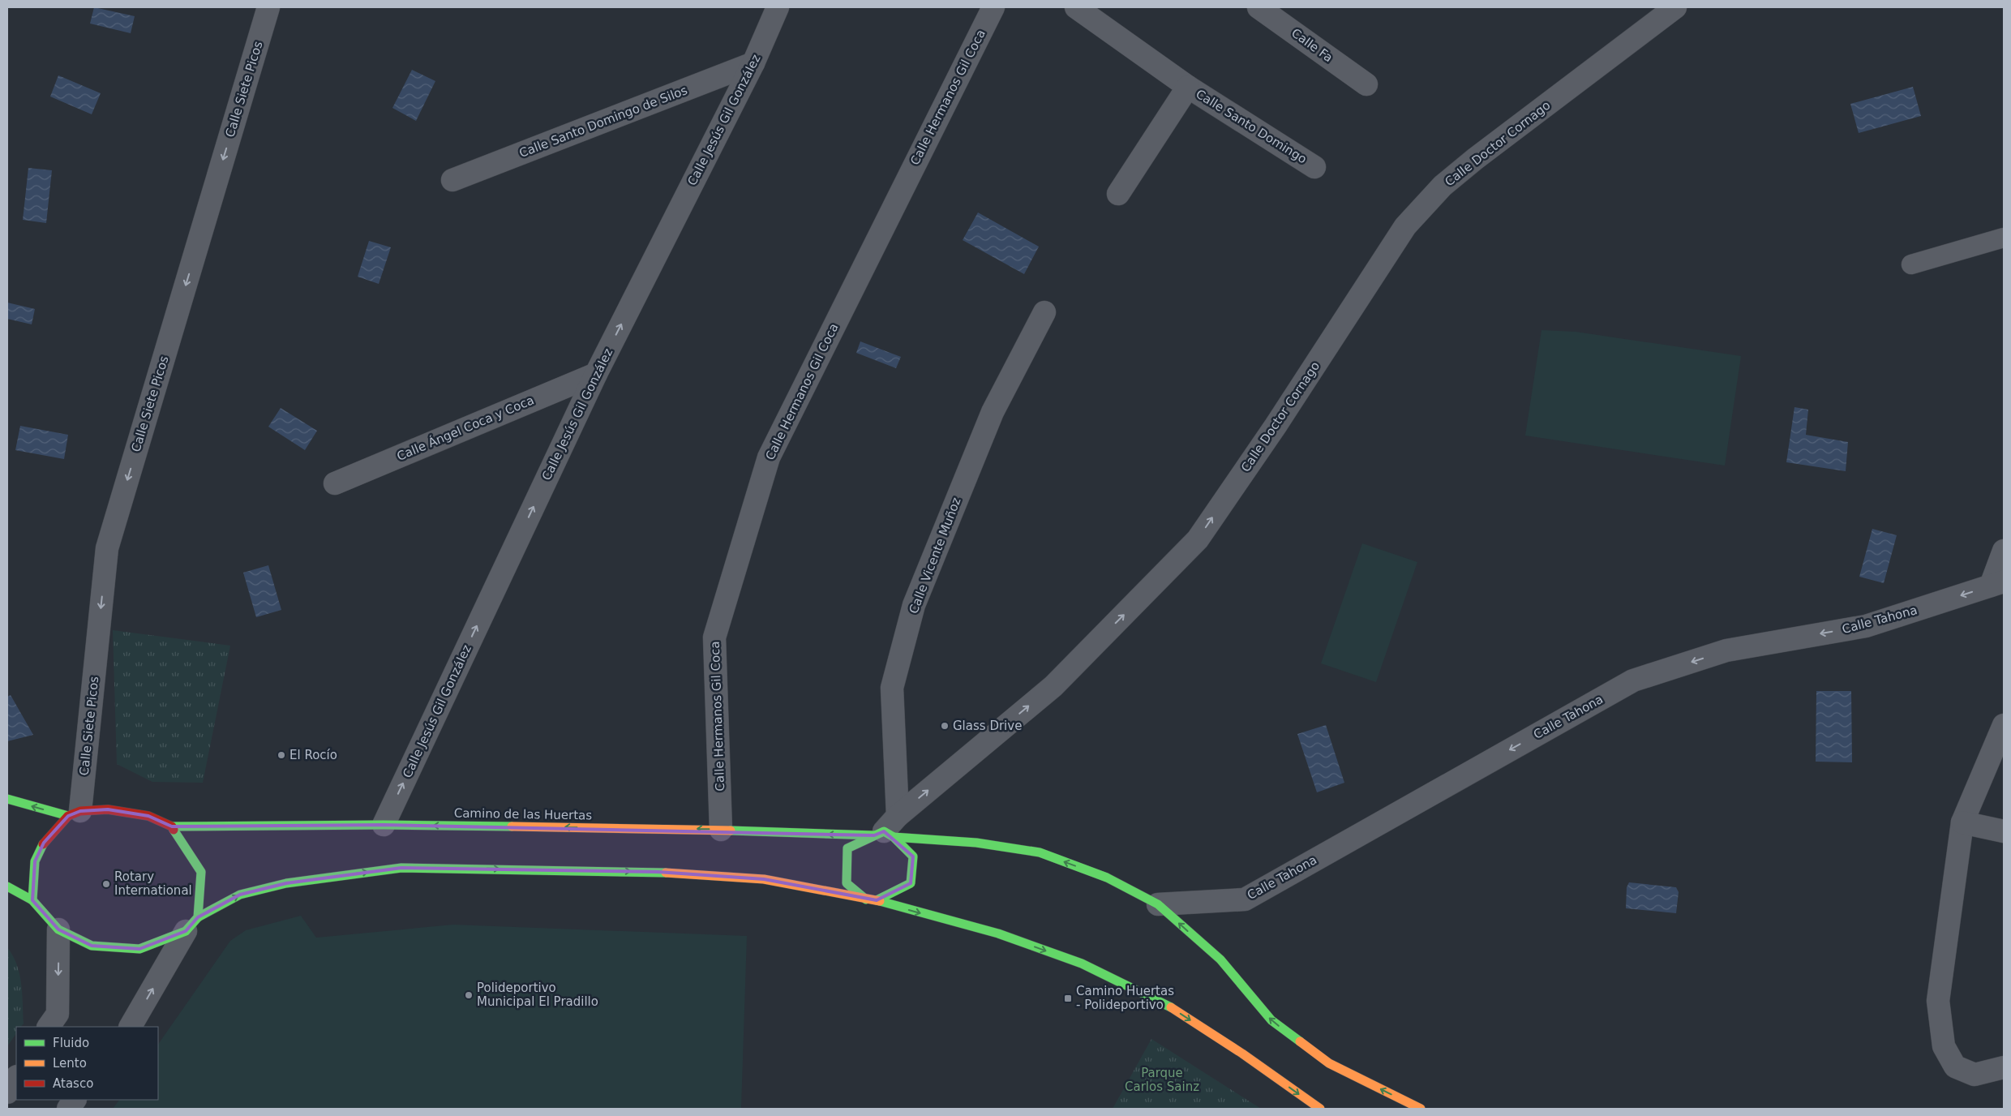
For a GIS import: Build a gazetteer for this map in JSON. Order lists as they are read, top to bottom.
{
  "streets": {
    "main road": ["Camino de las Huertas"],
    "street": [
      "Calle Fa",
      "Calle Siete Picos",
      "Calle Hermanos Gil Coca",
      "Calle Jesús Gil González",
      "Calle Santo Domingo de Silos",
      "Calle Santo Domingo",
      "Calle Doctor Cornago",
      "Calle Ángel Coca y Coca",
      "Calle Vicente Muñoz",
      "Calle Tahona"
    ]
  },
  "crossings": [
    ["Calle Hermanos Gil Coca", "Camino de las Huertas"],
    ["Calle Jesús Gil González", "Calle Santo Domingo de Silos"],
    ["Calle Jesús Gil González", "Calle Ángel Coca y Coca"],
    ["Calle Jesús Gil González", "Camino de las Huertas"],
    ["Calle Doctor Cornago", "Calle Vicente Muñoz"],
    ["Calle Doctor Cornago", "Camino de las Huertas"],
    ["Calle Vicente Muñoz", "Camino de las Huertas"],
    ["Calle Tahona", "Camino de las Huertas"]
  ],
  "one_way": [
    "Calle Siete Picos",
    "Calle Jesús Gil González",
    "Calle Doctor Cornago",
    "Calle Tahona"
  ],
  "parks": ["Parque Carlos Sainz"],
  "places": {
    "other": [
      "Glass Drive",
      "El Rocío",
      "Rotary International",
      "Polideportivo Municipal El Pradillo"
    ],
    "transit": ["Camino Huertas - Polideportivo"]
  },
  "legend": ["Fluido", "Lento", "Atasco"]
}
